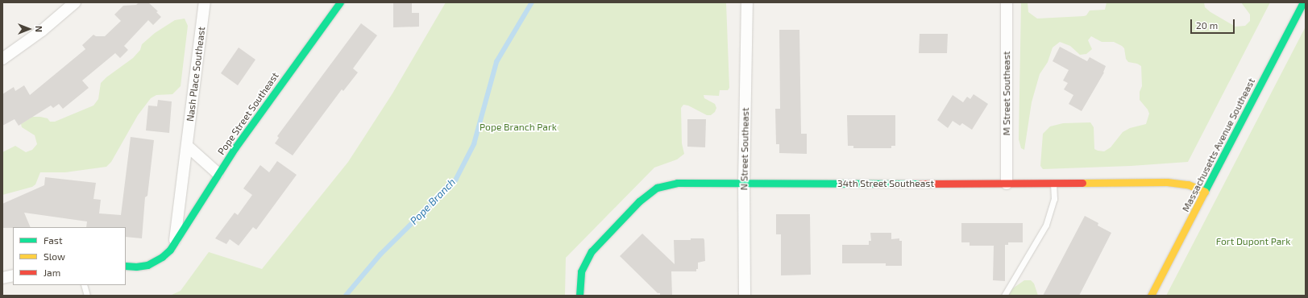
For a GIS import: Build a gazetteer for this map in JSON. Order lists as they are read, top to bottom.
{
  "streets": {
    "street": [
      "Nash Place Southeast",
      "M Street Southeast",
      "Pope Street Southeast",
      "Massachusetts Avenue Southeast",
      "N Street Southeast",
      "34th Street Southeast"
    ]
  },
  "crossings": [
    ["Nash Place Southeast", "Pope Street Southeast"],
    ["M Street Southeast", "34th Street Southeast"],
    ["Massachusetts Avenue Southeast", "34th Street Southeast"],
    ["N Street Southeast", "34th Street Southeast"]
  ],
  "water": ["Pope Branch"],
  "parks": ["Pope Branch Park", "Fort Dupont Park"],
  "legend": ["Fast", "Slow", "Jam"],
  "scale_bar": "20 m",
  "north": "right"
}
